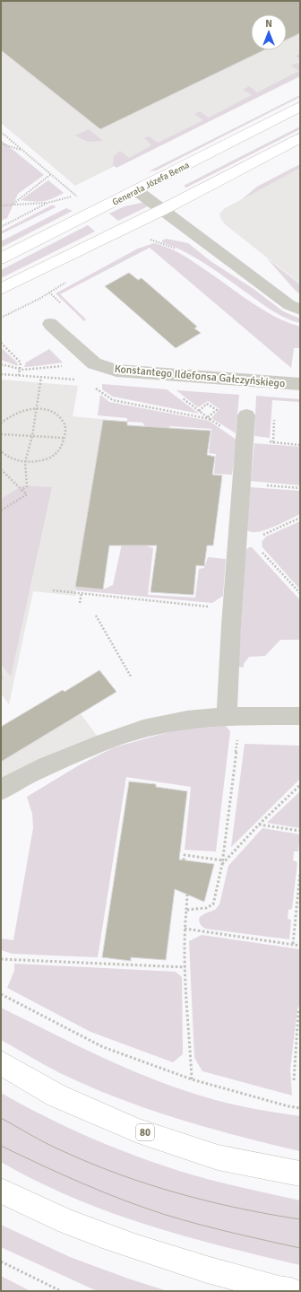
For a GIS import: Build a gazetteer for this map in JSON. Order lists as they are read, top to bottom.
{
  "streets": {
    "main road": ["Generała Józefa Bema", "80"],
    "street": ["Konstantego Ildefonsa Gałczyńskiego"]
  },
  "north": "top"
}
